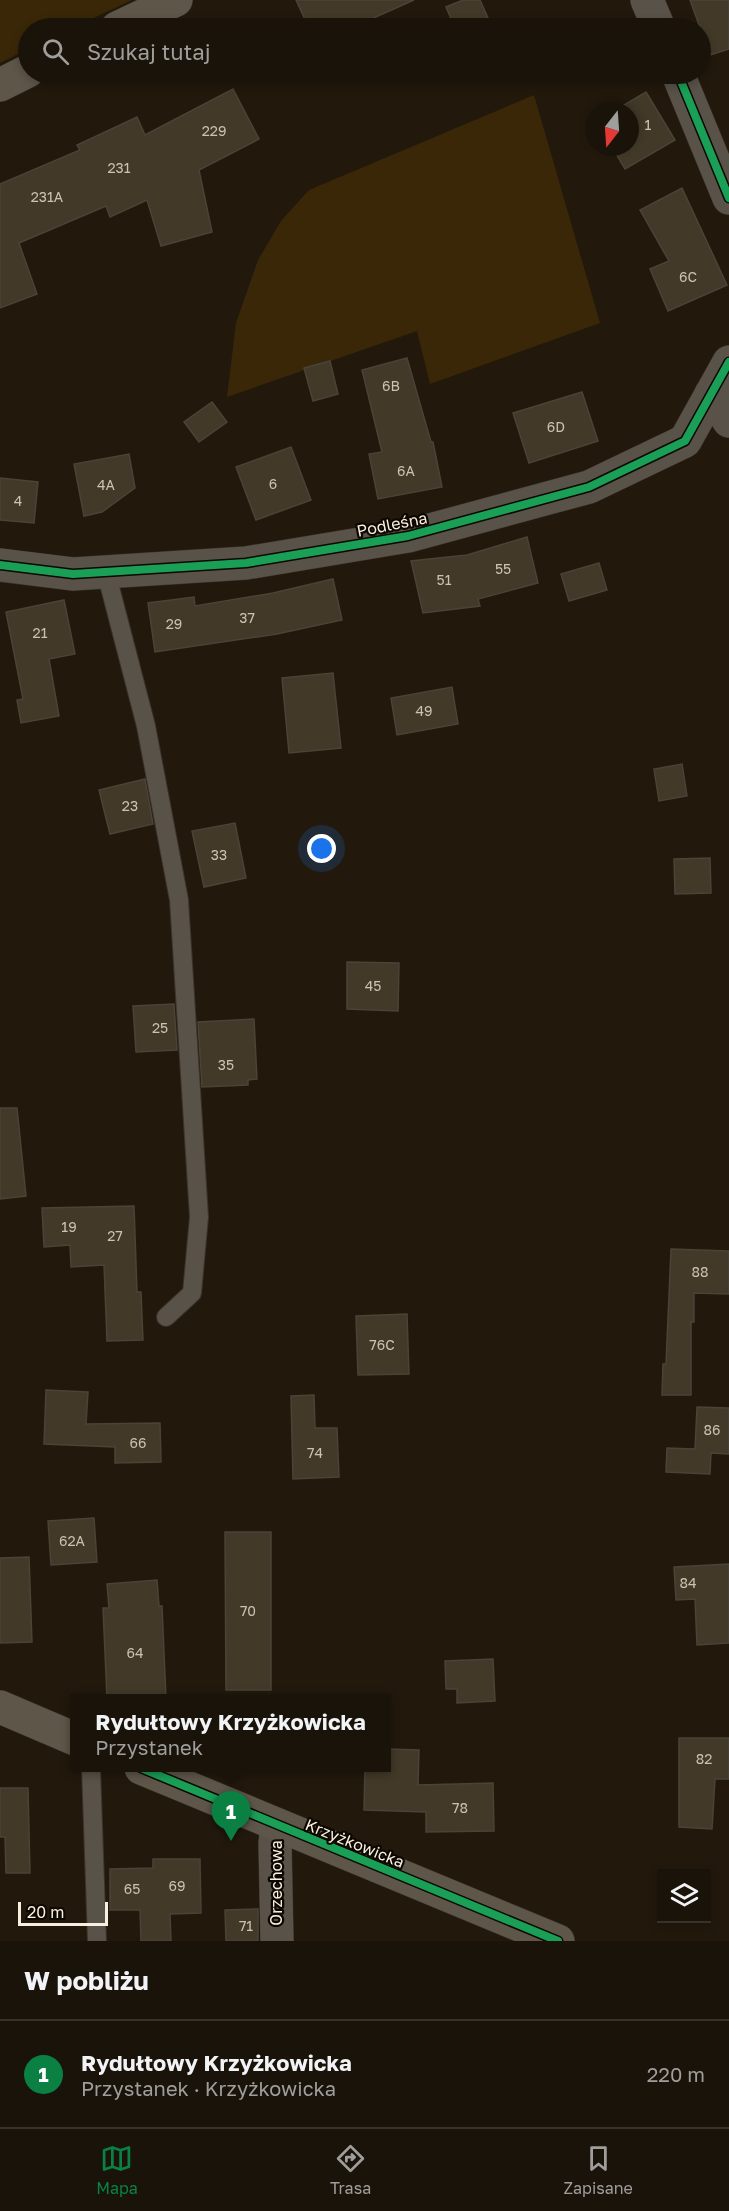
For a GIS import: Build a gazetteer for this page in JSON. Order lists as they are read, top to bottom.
{
  "streets": {
    "street": ["Podleśna", "Krzyżkowicka", "Orzechowa"]
  },
  "crossings": [
    ["Krzyżkowicka", "Orzechowa"]
  ],
  "house_numbers": [
    "1",
    "229",
    "231",
    "231A",
    "6C",
    "6B",
    "6D",
    "6A",
    "6",
    "4A",
    "4",
    "55",
    "51",
    "37",
    "29",
    "21",
    "49",
    "23",
    "33",
    "45",
    "25",
    "35",
    "19",
    "27",
    "88",
    "76C",
    "86",
    "66",
    "74",
    "62A",
    "84",
    "70",
    "64",
    "82",
    "78",
    "69",
    "65",
    "71"
  ],
  "scale_bar": "20 m",
  "north": "bottom",
  "page": {
    "search": "Szukaj tutaj",
    "popup": ["Rydułtowy Krzyżkowicka", "Przystanek"],
    "pins": "1",
    "scale": "20 m",
    "heading": "W pobliżu",
    "list": [
      {
        "mark": "1",
        "name": "Rydułtowy Krzyżkowicka",
        "note": "Przystanek · Krzyżkowicka",
        "value": "220 m"
      }
    ],
    "nav": ["Mapa", "Trasa", "Zapisane"]
  }
}
